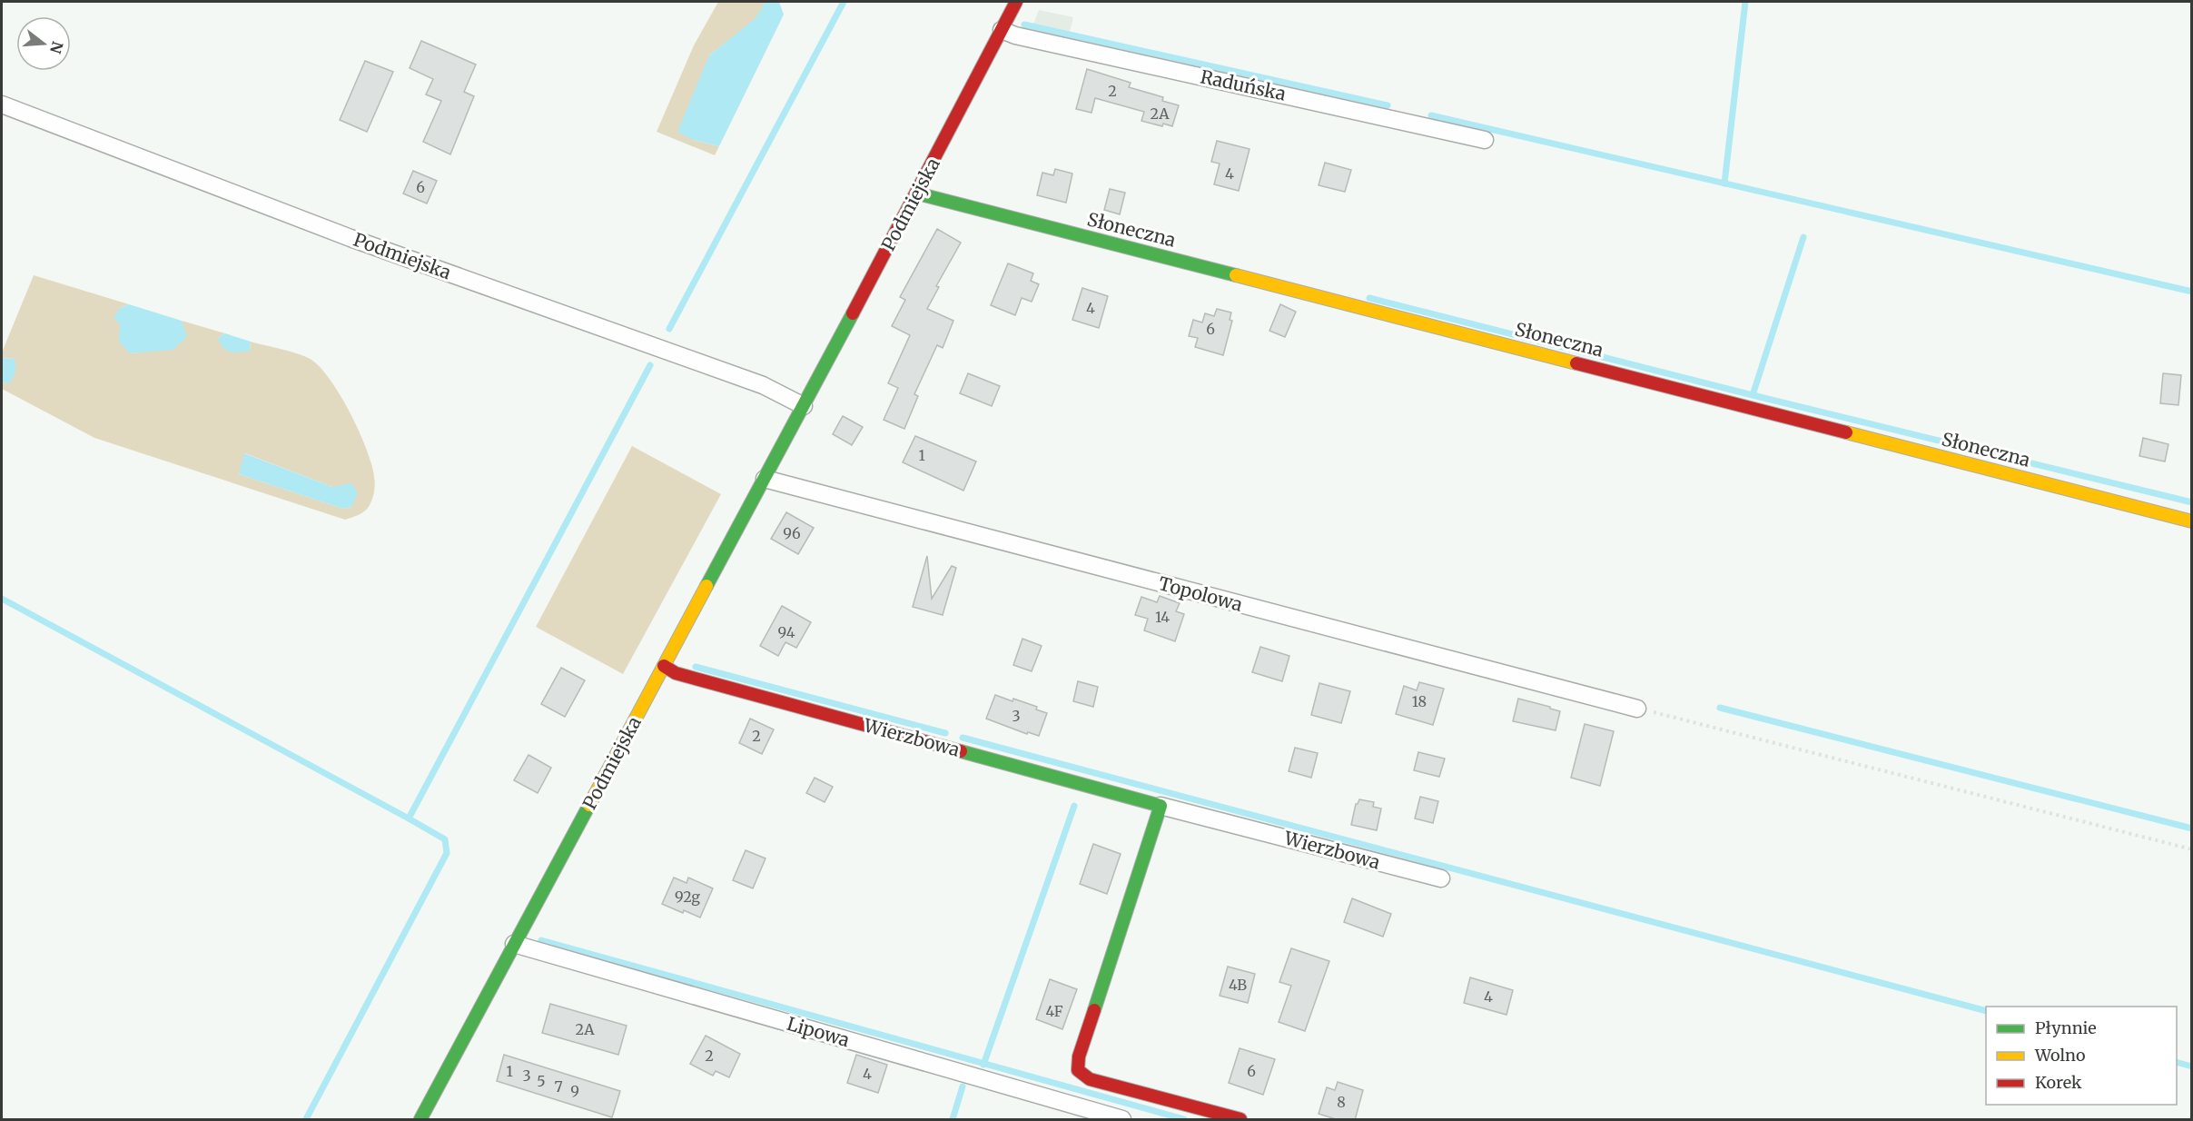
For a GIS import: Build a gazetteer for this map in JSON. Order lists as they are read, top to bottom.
{
  "streets": {
    "street": [
      "Raduńska",
      "Podmiejska",
      "Słoneczna",
      "Topolowa",
      "Wierzbowa",
      "Lipowa"
    ]
  },
  "crossings": [
    ["Raduńska", "Podmiejska"],
    ["Podmiejska", "Słoneczna"],
    ["Podmiejska", "Topolowa"],
    ["Podmiejska", "Wierzbowa"],
    ["Podmiejska", "Lipowa"]
  ],
  "house_numbers": [
    "2",
    "2A",
    "4",
    "6",
    "4",
    "6",
    "1",
    "96",
    "14",
    "94",
    "18",
    "3",
    "2",
    "92g",
    "4B",
    "4",
    "4F",
    "2A",
    "2",
    "1",
    "6",
    "4",
    "3",
    "5",
    "7",
    "9",
    "8"
  ],
  "legend": ["Płynnie", "Wolno", "Korek"],
  "north": "right"
}
